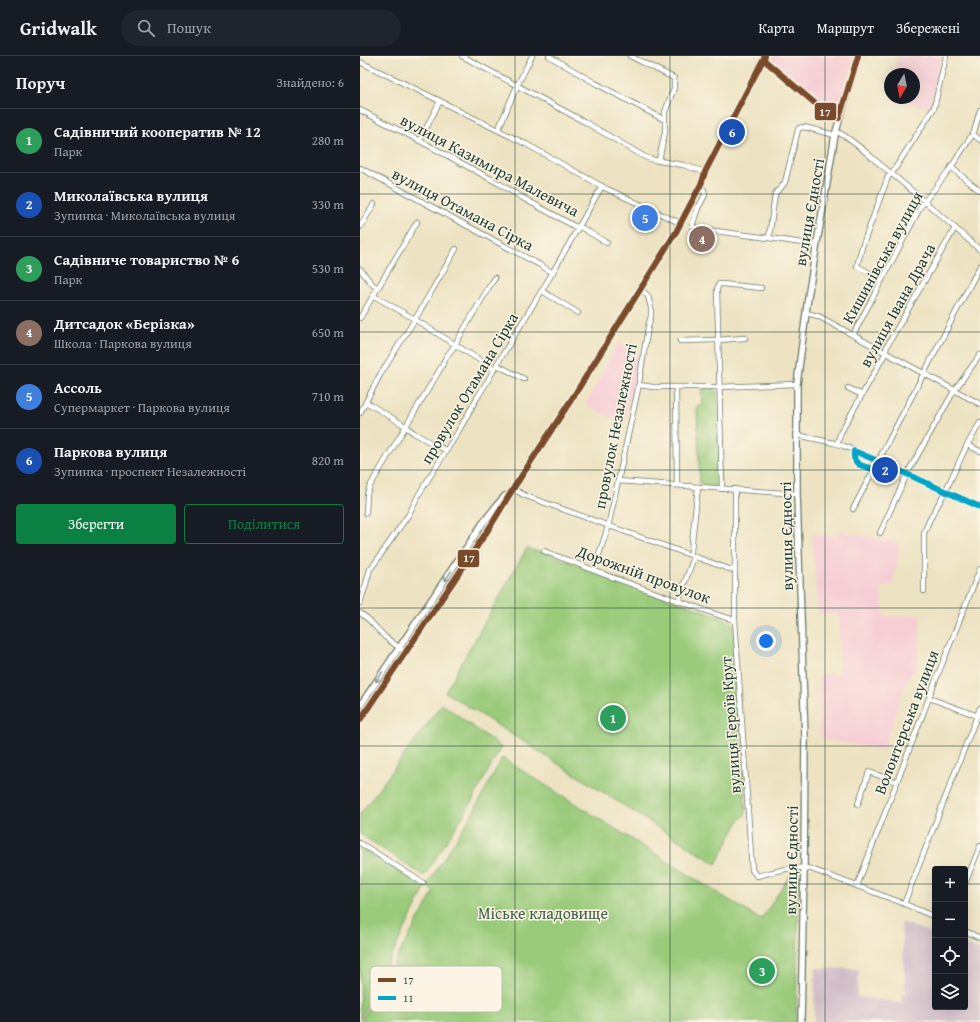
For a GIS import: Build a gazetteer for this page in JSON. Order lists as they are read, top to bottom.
{
  "streets": {
    "main road": ["вулиця Єдності"],
    "street": [
      "вулиця Казимира Малевича",
      "вулиця Отамана Сірка",
      "Кишинівська вулиця",
      "вулиця Івана Драча",
      "провулок Отамана Сірка",
      "провулок Незалежності",
      "Дорожній провулок",
      "Волонтерська вулиця",
      "вулиця Героїв Крут"
    ]
  },
  "crossings": [
    ["вулиця Казимира Малевича", "провулок Отамана Сірка"],
    ["вулиця Отамана Сірка", "провулок Отамана Сірка"],
    ["вулиця Єдності", "вулиця Героїв Крут"],
    ["провулок Незалежності", "Дорожній провулок"],
    ["Дорожній провулок", "вулиця Героїв Крут"]
  ],
  "parks": ["Міське кладовище"],
  "lines": ["transit line 17", "transit line 11"],
  "legend": ["17", "11"],
  "north": "bottom",
  "page": {
    "header": "Gridwalk",
    "search": "Пошук",
    "nav": ["Карта", "Маршрут", "Збережені"],
    "heading": ["Поруч", "Знайдено: 6"],
    "list": [
      {
        "mark": "1",
        "name": "Садівничий кооператив № 12",
        "note": "Парк",
        "value": "280 m"
      },
      {
        "mark": "2",
        "name": "Миколаївська вулиця",
        "note": "Зупинка · Миколаївська вулиця",
        "value": "330 m"
      },
      {
        "mark": "3",
        "name": "Садівниче товариство № 6",
        "note": "Парк",
        "value": "530 m"
      },
      {
        "mark": "4",
        "name": "Дитсадок «Берізка»",
        "note": "Школа · Паркова вулиця",
        "value": "650 m"
      },
      {
        "mark": "5",
        "name": "Ассоль",
        "note": "Супермаркет · Паркова вулиця",
        "value": "710 m"
      },
      {
        "mark": "6",
        "name": "Паркова вулиця",
        "note": "Зупинка · проспект Незалежності",
        "value": "820 m"
      }
    ],
    "pins": [
      "6",
      "5",
      "4",
      "2",
      "1",
      "3"
    ],
    "buttons": ["Зберегти", "Поділитися"],
    "map_buttons": ["+", "−"]
  }
}
